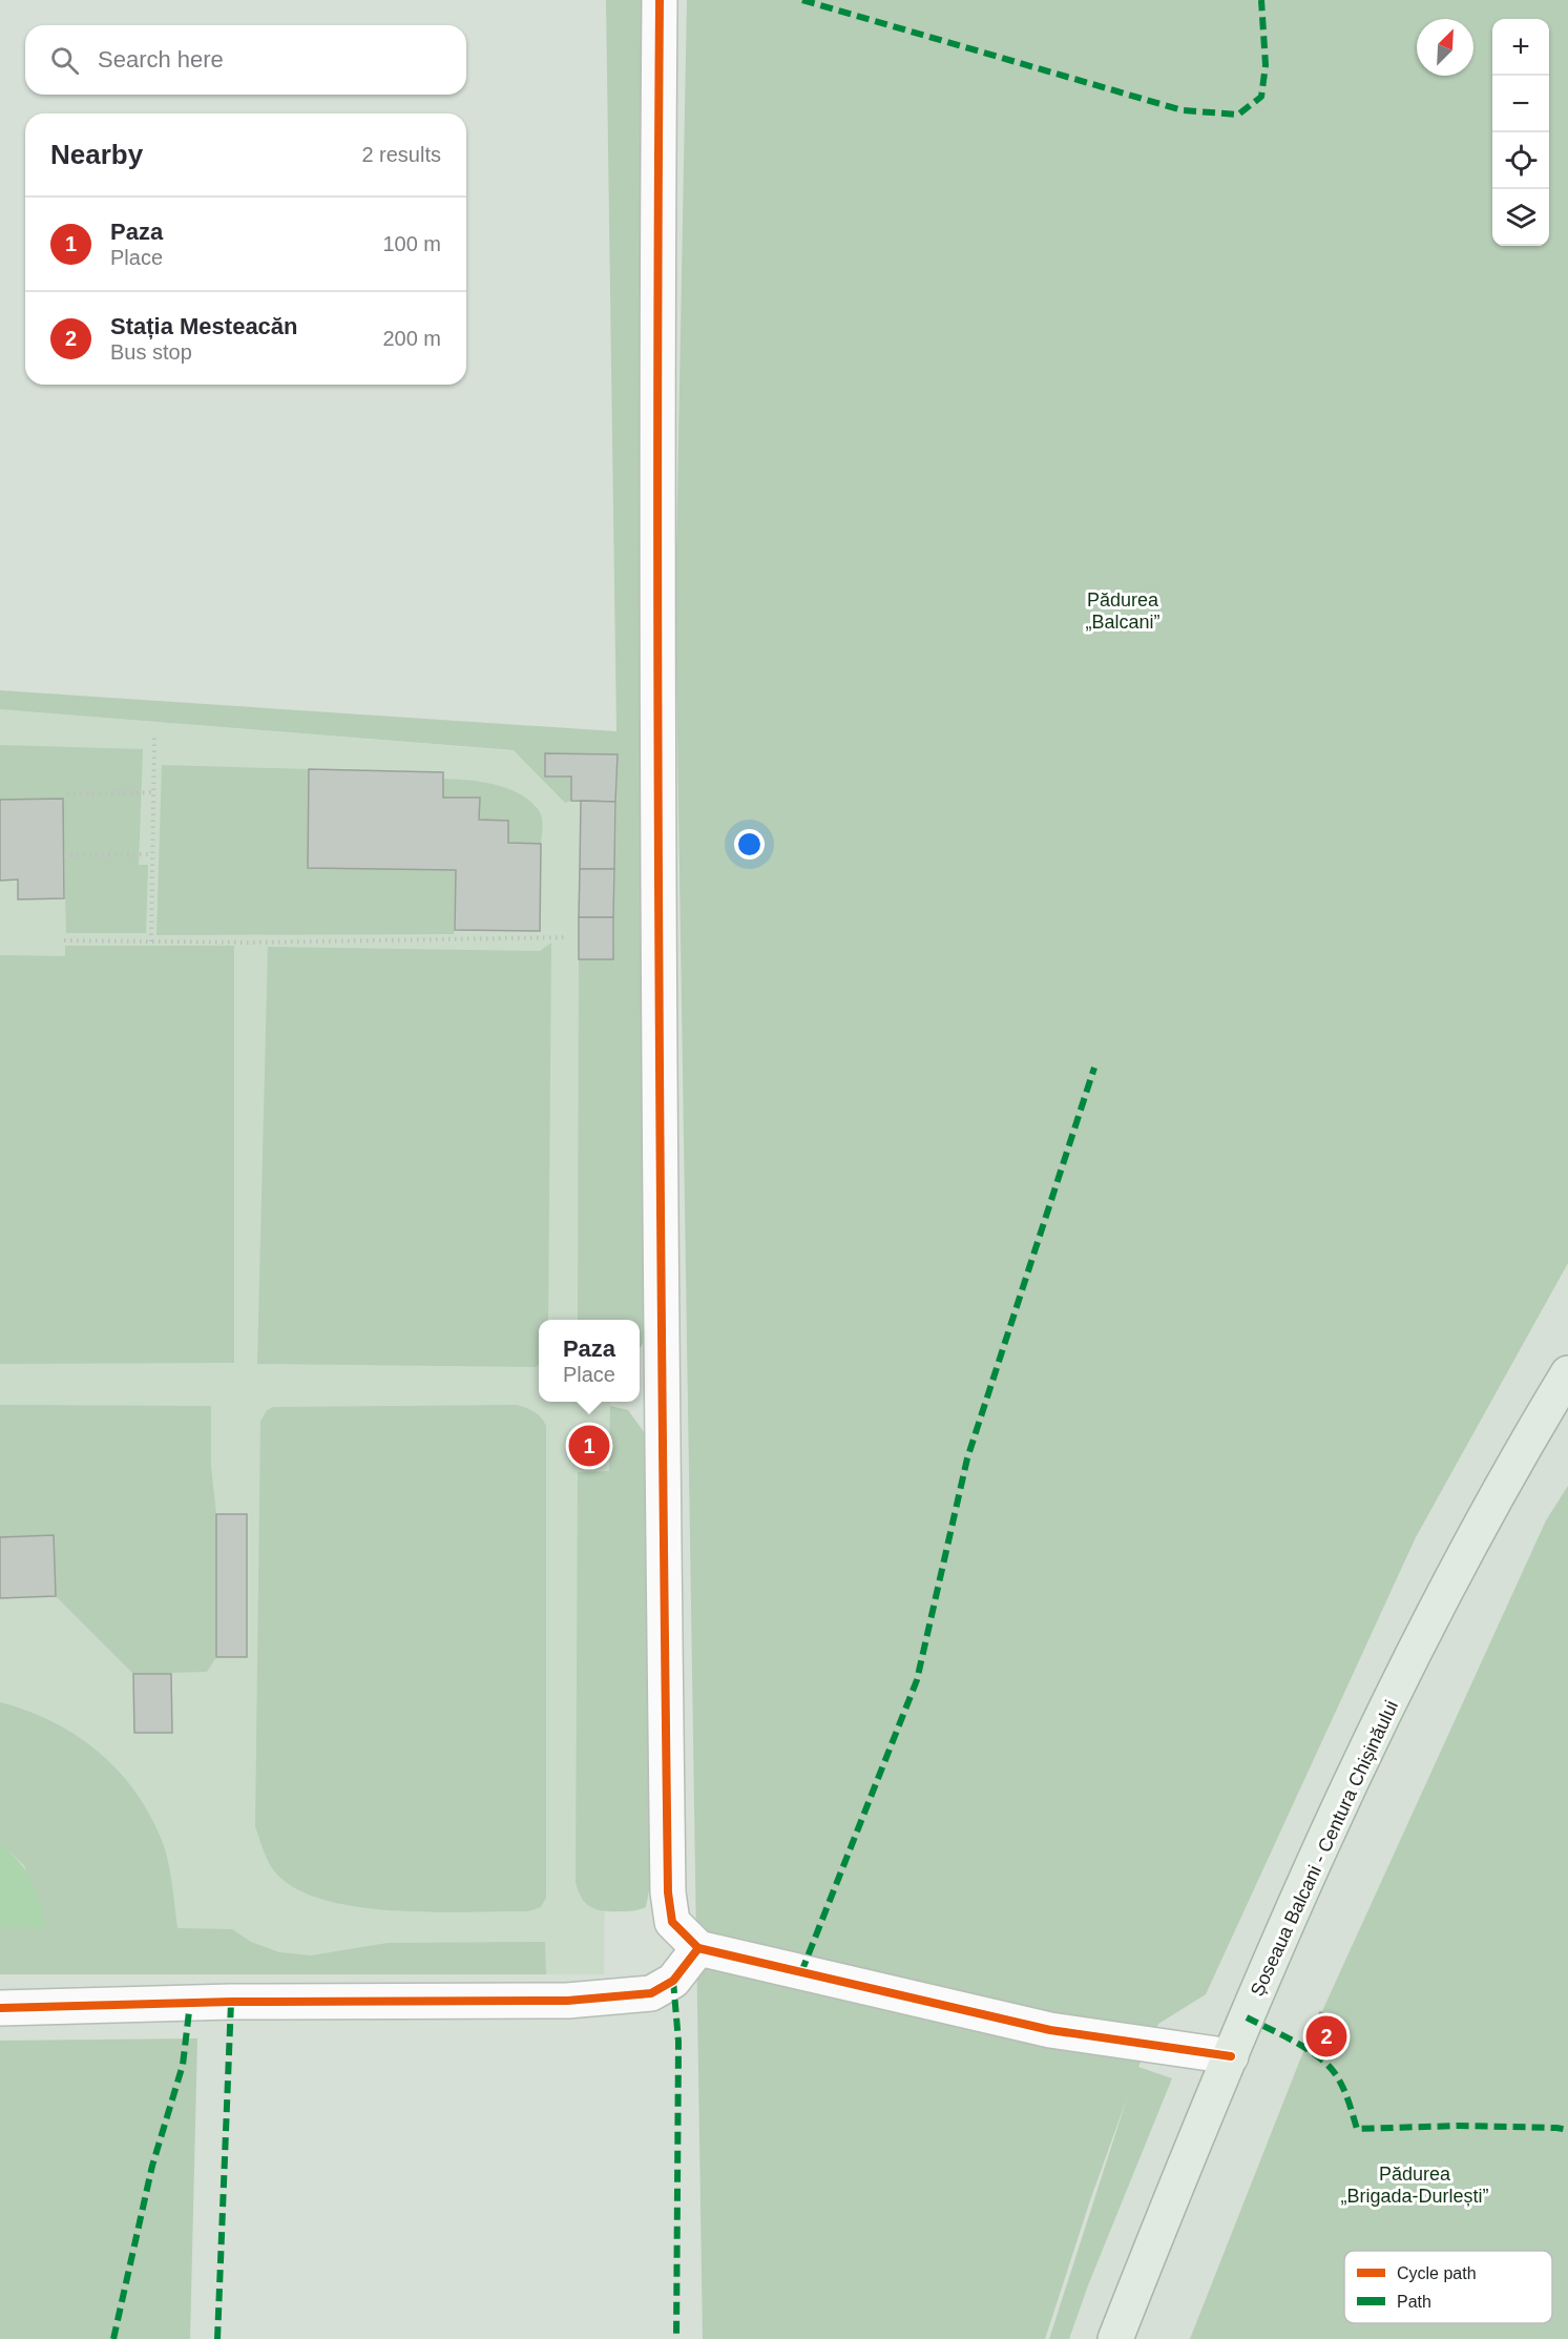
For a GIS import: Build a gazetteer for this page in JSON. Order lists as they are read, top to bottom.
{
  "streets": {
    "highway": ["Șoseaua Balcani - Centura Chișinăului"]
  },
  "parks": ["Pădurea „Balcani”", "Pădurea „Brigada-Durlești”"],
  "legend": ["Cycle path", "Path"],
  "north": "top right",
  "page": {
    "map_buttons": ["+", "−"],
    "search": "Search here",
    "heading": ["Nearby", "2 results"],
    "list": [
      {
        "mark": "1",
        "name": "Paza",
        "note": "Place",
        "value": "100 m"
      },
      {
        "mark": "2",
        "name": "Stația Mesteacăn",
        "note": "Bus stop",
        "value": "200 m"
      }
    ],
    "popup": ["Paza", "Place"],
    "pins": ["1", "2"]
  }
}
